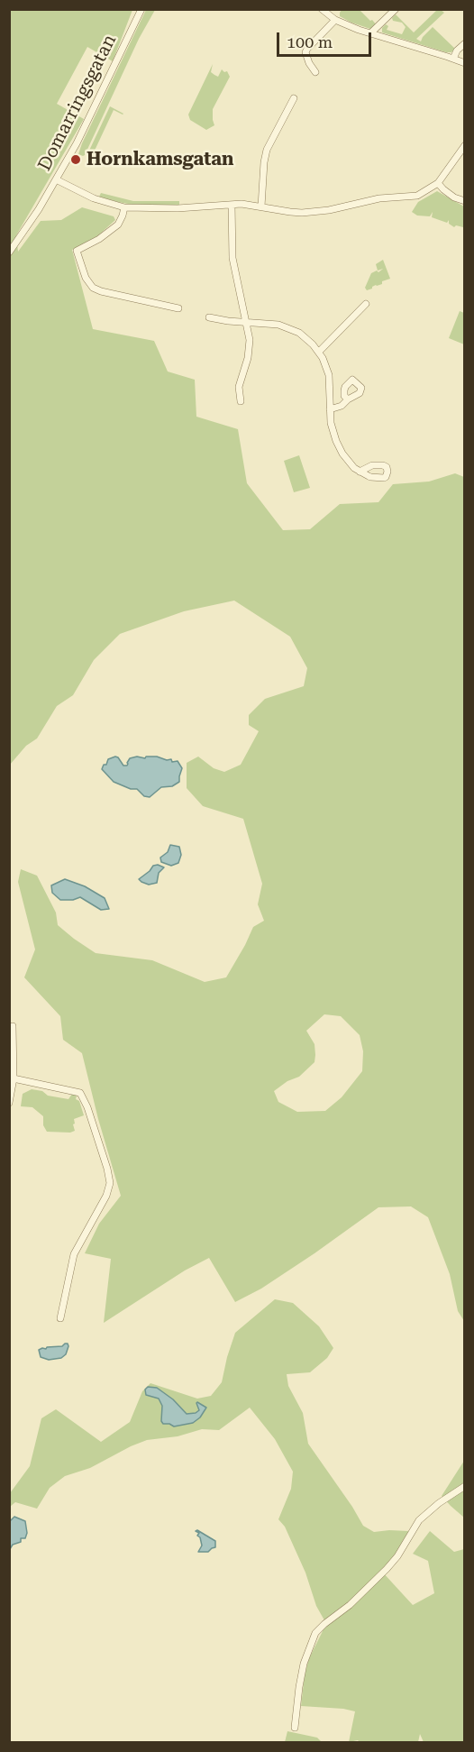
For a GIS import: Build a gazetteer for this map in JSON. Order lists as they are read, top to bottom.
{
  "streets": {
    "street": ["Domarringsgatan"]
  },
  "places": ["Hornkamsgatan"],
  "scale_bar": "100 m"
}
